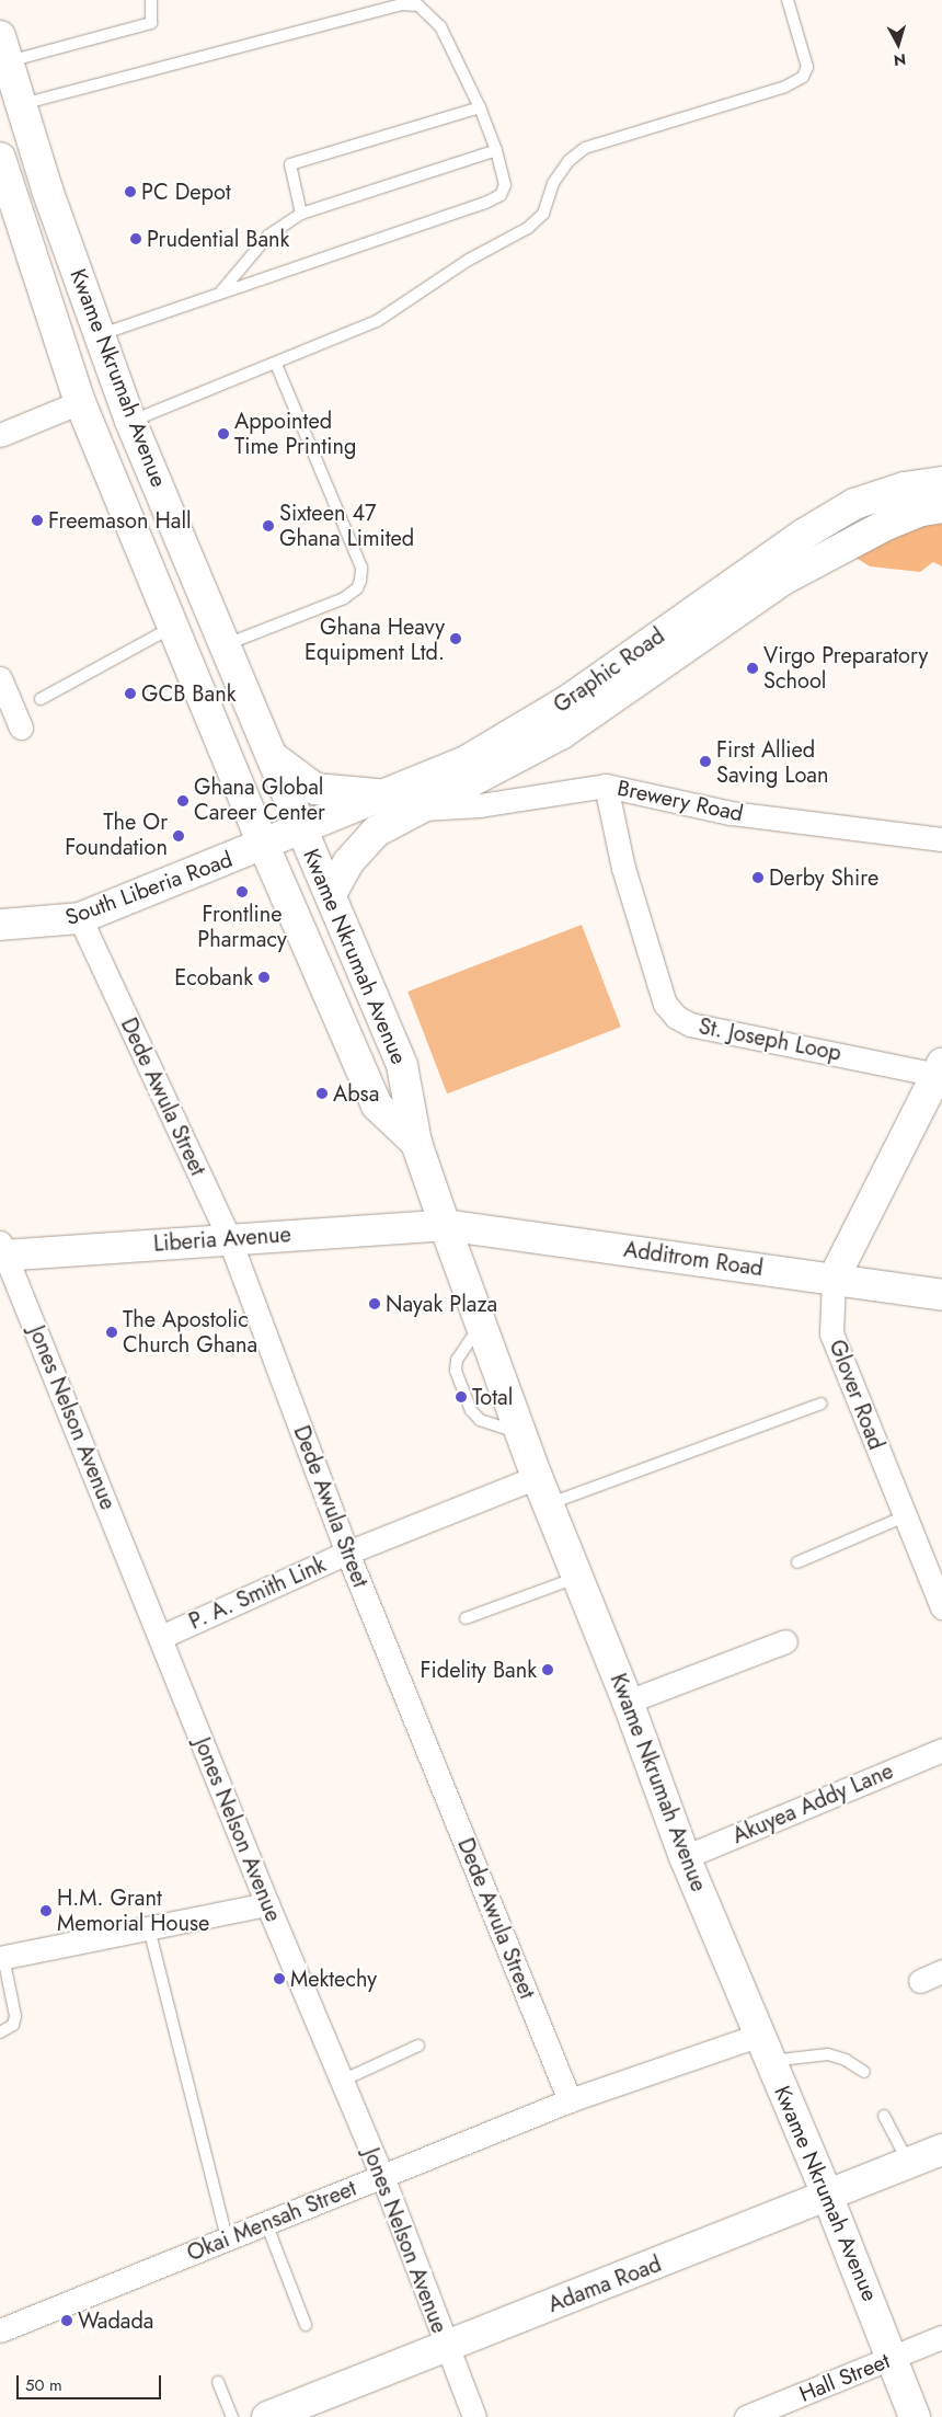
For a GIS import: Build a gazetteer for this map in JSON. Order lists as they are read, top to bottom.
{
  "streets": {
    "main road": [
      "Kwame Nkrumah Avenue",
      "Graphic Road",
      "South Liberia Road",
      "Liberia Avenue",
      "Additrom Road",
      "Glover Road",
      "Adama Road"
    ],
    "street": [
      "Brewery Road",
      "St. Joseph Loop",
      "Dede Awula Street",
      "Jones Nelson Avenue",
      "P. A. Smith Link",
      "Akuyea Addy Lane",
      "Okai Mensah Street",
      "Hall Street"
    ]
  },
  "crossings": [
    ["Kwame Nkrumah Avenue", "Graphic Road"],
    ["Kwame Nkrumah Avenue", "South Liberia Road"],
    ["Kwame Nkrumah Avenue", "Liberia Avenue"],
    ["Kwame Nkrumah Avenue", "Additrom Road"],
    ["Kwame Nkrumah Avenue", "P. A. Smith Link"],
    ["Kwame Nkrumah Avenue", "Akuyea Addy Lane"],
    ["Kwame Nkrumah Avenue", "Okai Mensah Street"],
    ["Kwame Nkrumah Avenue", "Adama Road"],
    ["Kwame Nkrumah Avenue", "Hall Street"],
    ["Graphic Road", "Brewery Road"],
    ["Graphic Road", "South Liberia Road"],
    ["Brewery Road", "St. Joseph Loop"],
    ["South Liberia Road", "Dede Awula Street"],
    ["St. Joseph Loop", "Glover Road"],
    ["Dede Awula Street", "Liberia Avenue"],
    ["Dede Awula Street", "P. A. Smith Link"],
    ["Dede Awula Street", "Okai Mensah Street"],
    ["Liberia Avenue", "Additrom Road"],
    ["Liberia Avenue", "Jones Nelson Avenue"],
    ["Additrom Road", "Glover Road"],
    ["Jones Nelson Avenue", "P. A. Smith Link"],
    ["Jones Nelson Avenue", "Okai Mensah Street"],
    ["Jones Nelson Avenue", "Adama Road"]
  ],
  "places": [
    "PC Depot",
    "Prudential Bank",
    "Appointed Time Printing",
    "Freemason Hall",
    "Sixteen 47 Ghana Limited",
    "Ghana Heavy Equipment Ltd.",
    "Virgo Preparatory School",
    "GCB Bank",
    "First Allied Saving Loan",
    "Ghana Global Career Center",
    "The Or Foundation",
    "Derby Shire",
    "Frontline Pharmacy",
    "Ecobank",
    "Absa",
    "Nayak Plaza",
    "The Apostolic Church Ghana",
    "Total",
    "Fidelity Bank",
    "H.M. Grant Memorial House",
    "Mektechy",
    "Wadada"
  ],
  "scale_bar": "50 m",
  "north": "bottom"
}
